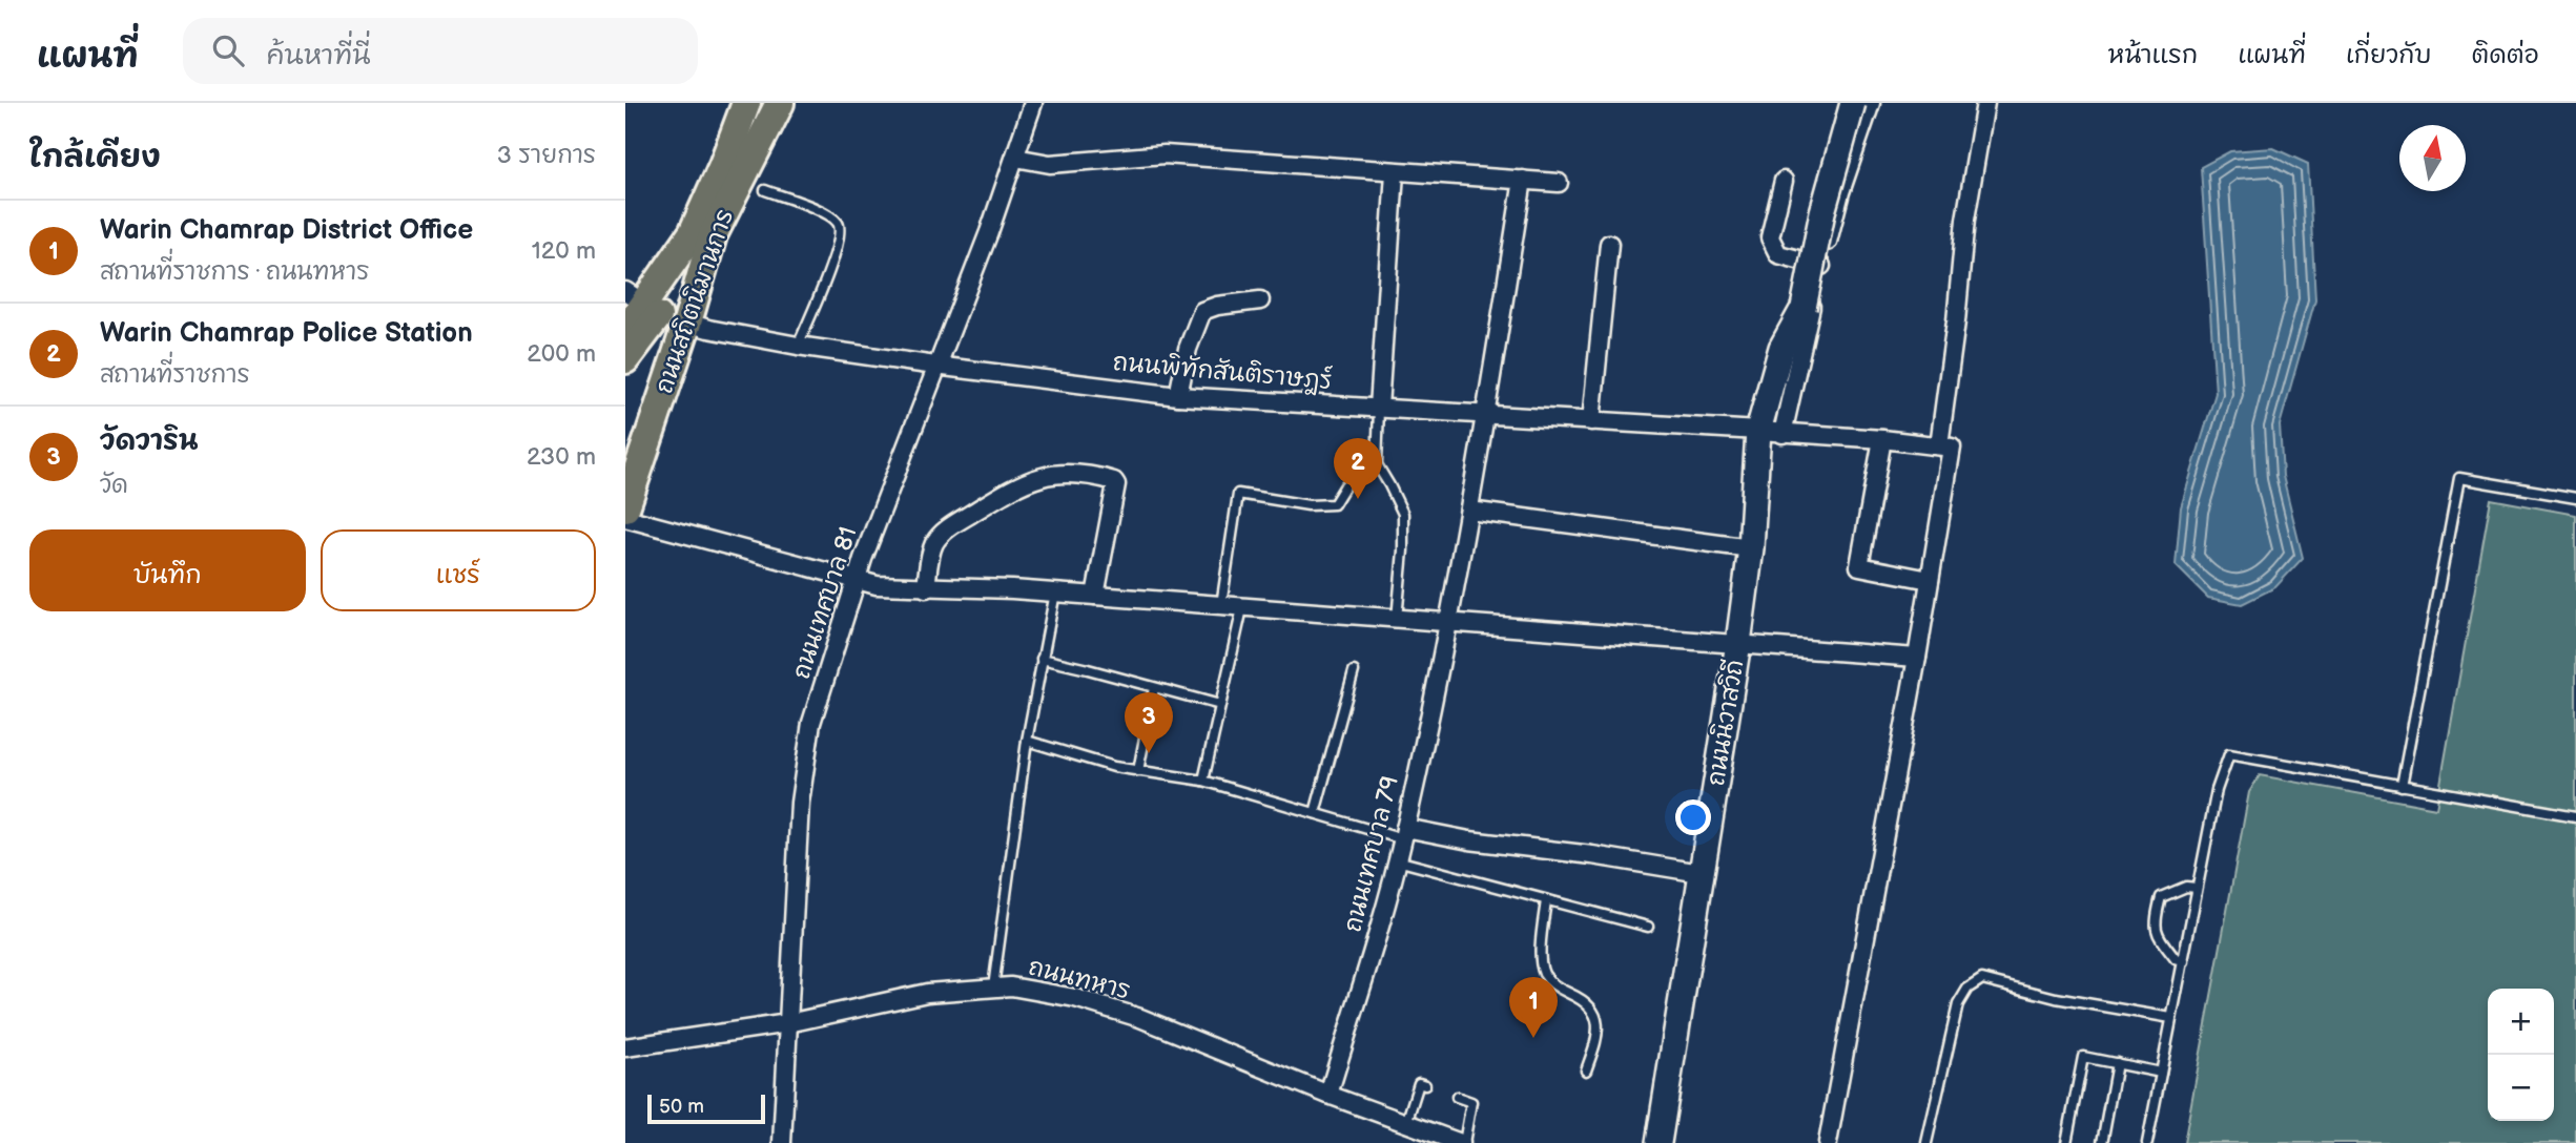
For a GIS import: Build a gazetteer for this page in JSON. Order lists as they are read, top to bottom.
{
  "streets": {
    "main road": ["ถนนสถิตนิมานการ", "ถนนนิวาสวิถี"],
    "street": [
      "ถนนพิทักสันติราษฎร์",
      "ถนนเทศบาล 81",
      "ถนนเทศบาล 79",
      "ถนนทหาร"
    ]
  },
  "crossings": [
    ["ถนนสถิตนิมานการ", "ถนนพิทักสันติราษฎร์"],
    ["ถนนพิทักสันติราษฎร์", "ถนนเทศบาล 81"],
    ["ถนนพิทักสันติราษฎร์", "ถนนนิวาสวิถี"],
    ["ถนนพิทักสันติราษฎร์", "ถนนเทศบาล 79"],
    ["ถนนเทศบาล 81", "ถนนทหาร"],
    ["ถนนเทศบาล 79", "ถนนทหาร"]
  ],
  "scale_bar": "50 m",
  "north": "top",
  "page": {
    "header": "แผนที่",
    "search": "ค้นหาที่นี่",
    "nav": [
      "หน้าแรก",
      "แผนที่",
      "เกี่ยวกับ",
      "ติดต่อ"
    ],
    "heading": ["ใกล้เคียง", "3 รายการ"],
    "list": [
      {
        "mark": "1",
        "name": "Warin Chamrap District Office",
        "note": "สถานที่ราชการ · ถนนทหาร",
        "value": "120 m"
      },
      {
        "mark": "2",
        "name": "Warin Chamrap Police Station",
        "note": "สถานที่ราชการ",
        "value": "200 m"
      },
      {
        "mark": "3",
        "name": "วัดวาริน",
        "note": "วัด",
        "value": "230 m"
      }
    ],
    "pins": ["2", "3", "1"],
    "buttons": ["บันทึก", "แชร์"],
    "map_buttons": ["+", "−"],
    "scale": "50 m"
  }
}
